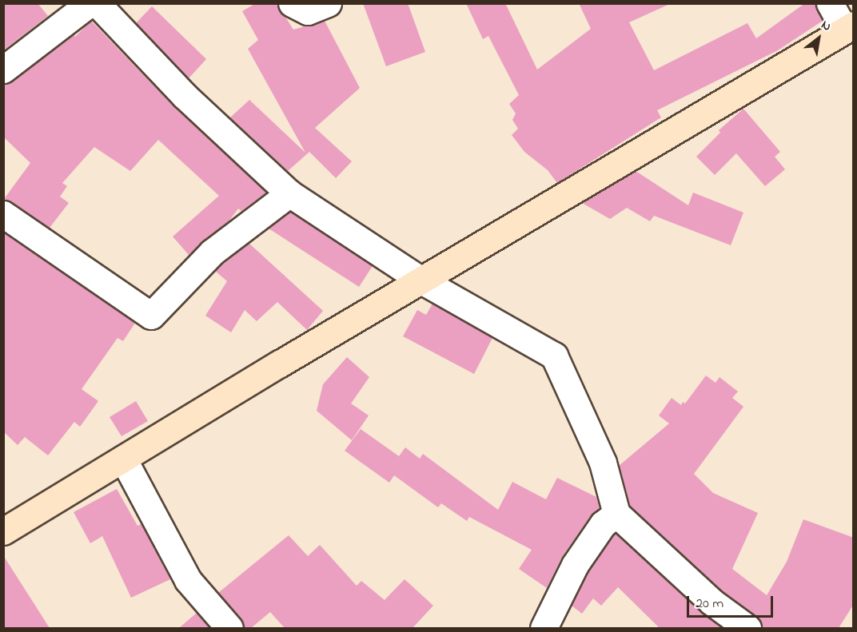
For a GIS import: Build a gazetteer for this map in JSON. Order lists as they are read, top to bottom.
{
  "scale_bar": "20 m",
  "north": "top right"
}
